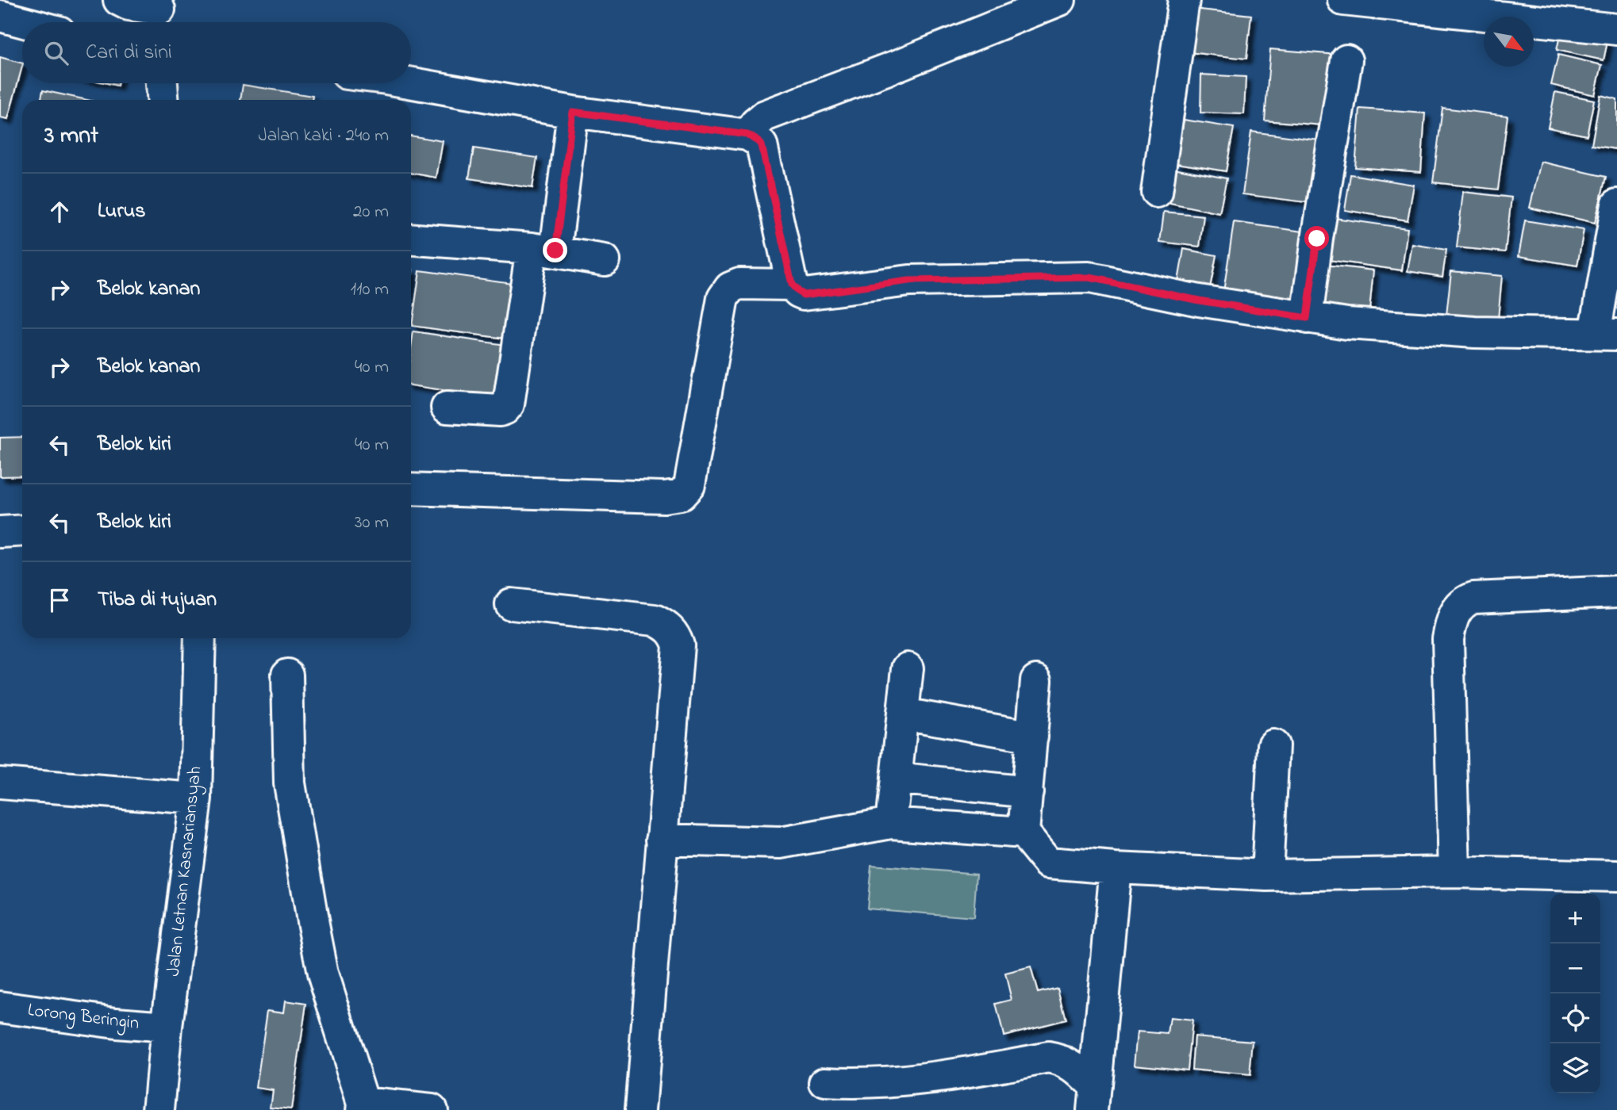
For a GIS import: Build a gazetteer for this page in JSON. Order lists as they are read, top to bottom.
{
  "streets": {
    "street": ["Jalan Letnan Kasnariansyah", "Lorong Beringin"]
  },
  "crossings": [
    ["Jalan Letnan Kasnariansyah", "Lorong Beringin"]
  ],
  "north": "bottom right",
  "page": {
    "search": "Cari di sini",
    "heading": ["3 mnt", "Jalan kaki · 240 m"],
    "list": [
      ["Lurus", "20 m"],
      ["Belok kanan", "110 m"],
      ["Belok kanan", "40 m"],
      ["Belok kiri", "40 m"],
      ["Belok kiri", "30 m"],
      "Tiba di tujuan"
    ],
    "map_buttons": ["+", "−"]
  }
}
